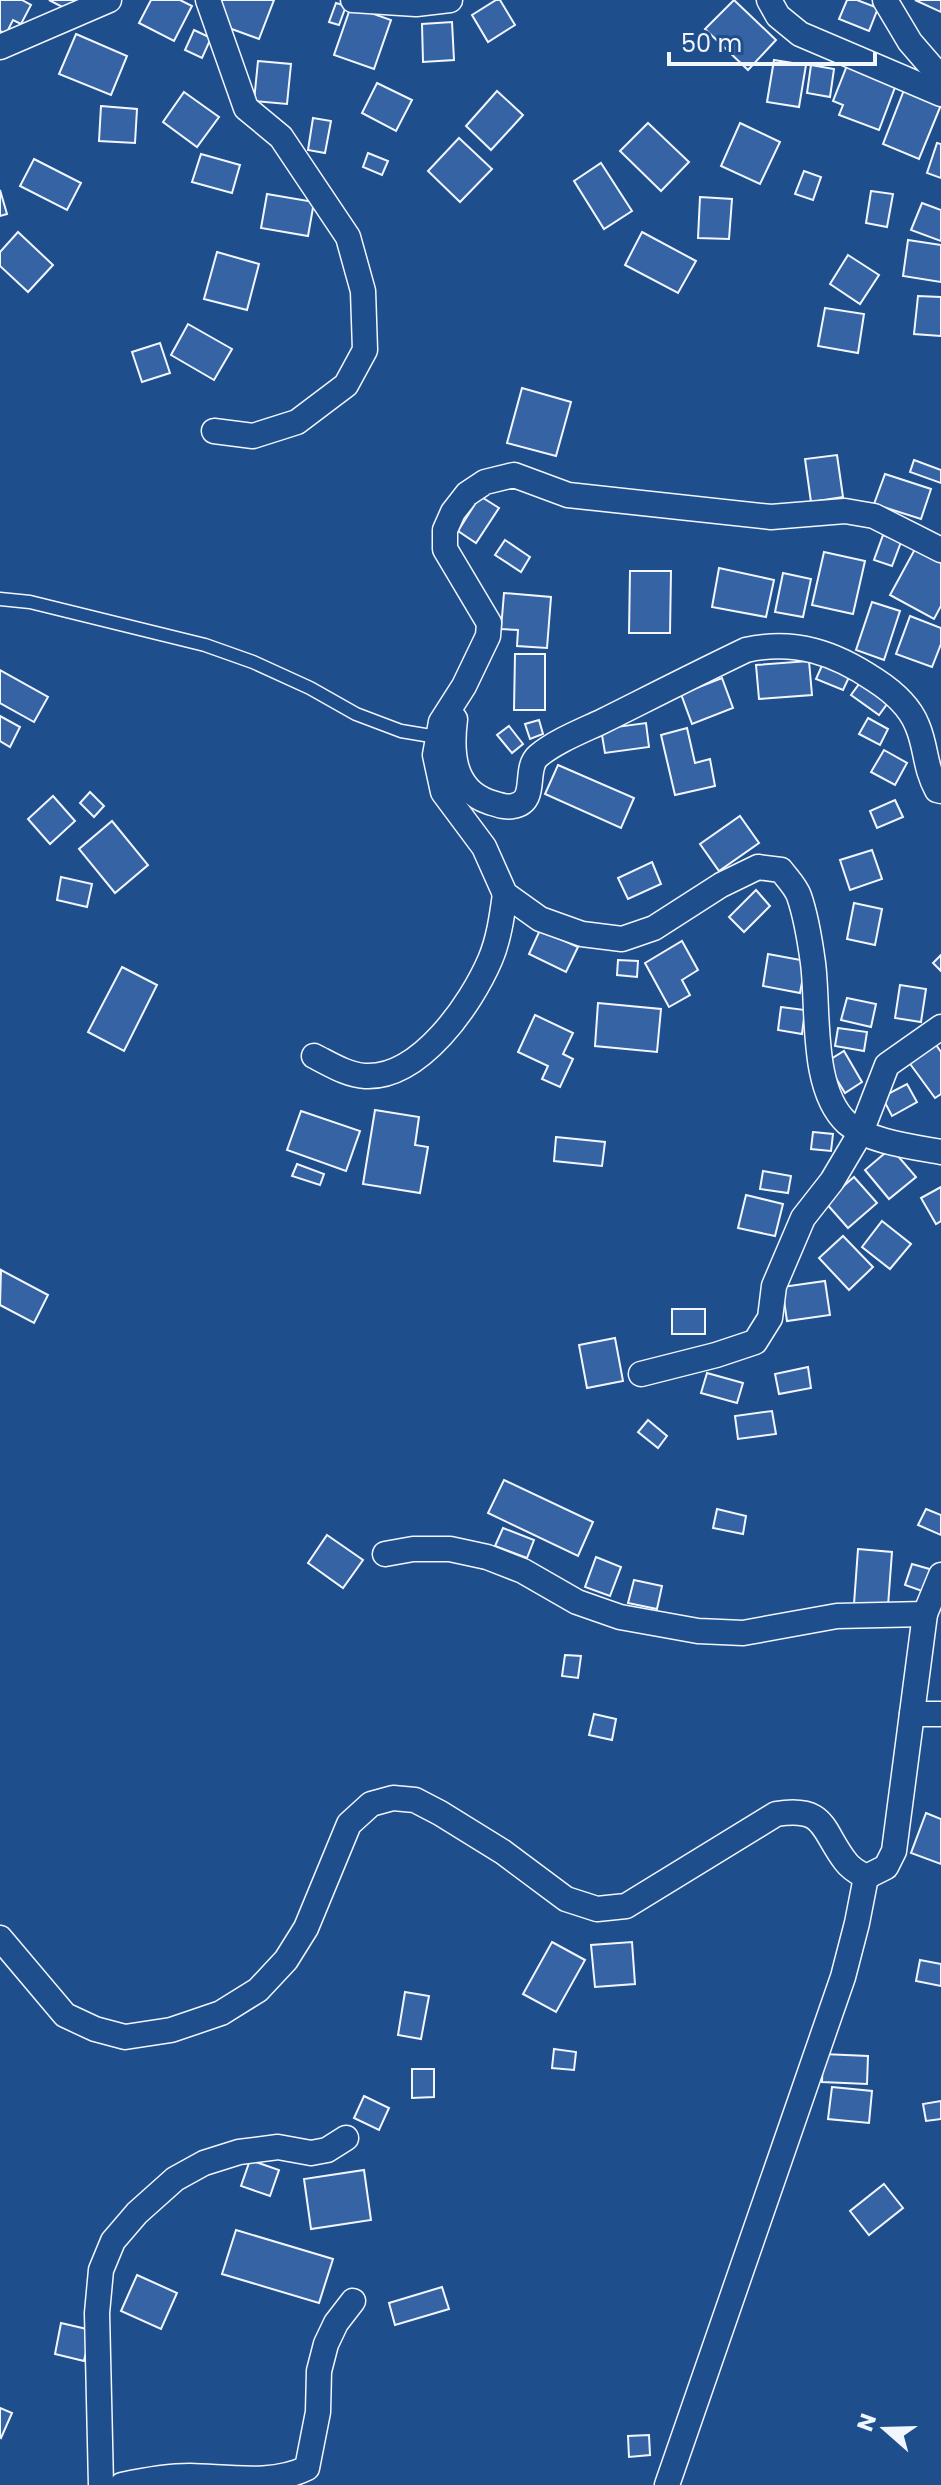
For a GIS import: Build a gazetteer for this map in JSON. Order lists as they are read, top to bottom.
{
  "scale_bar": "50 m",
  "north": "left"
}
